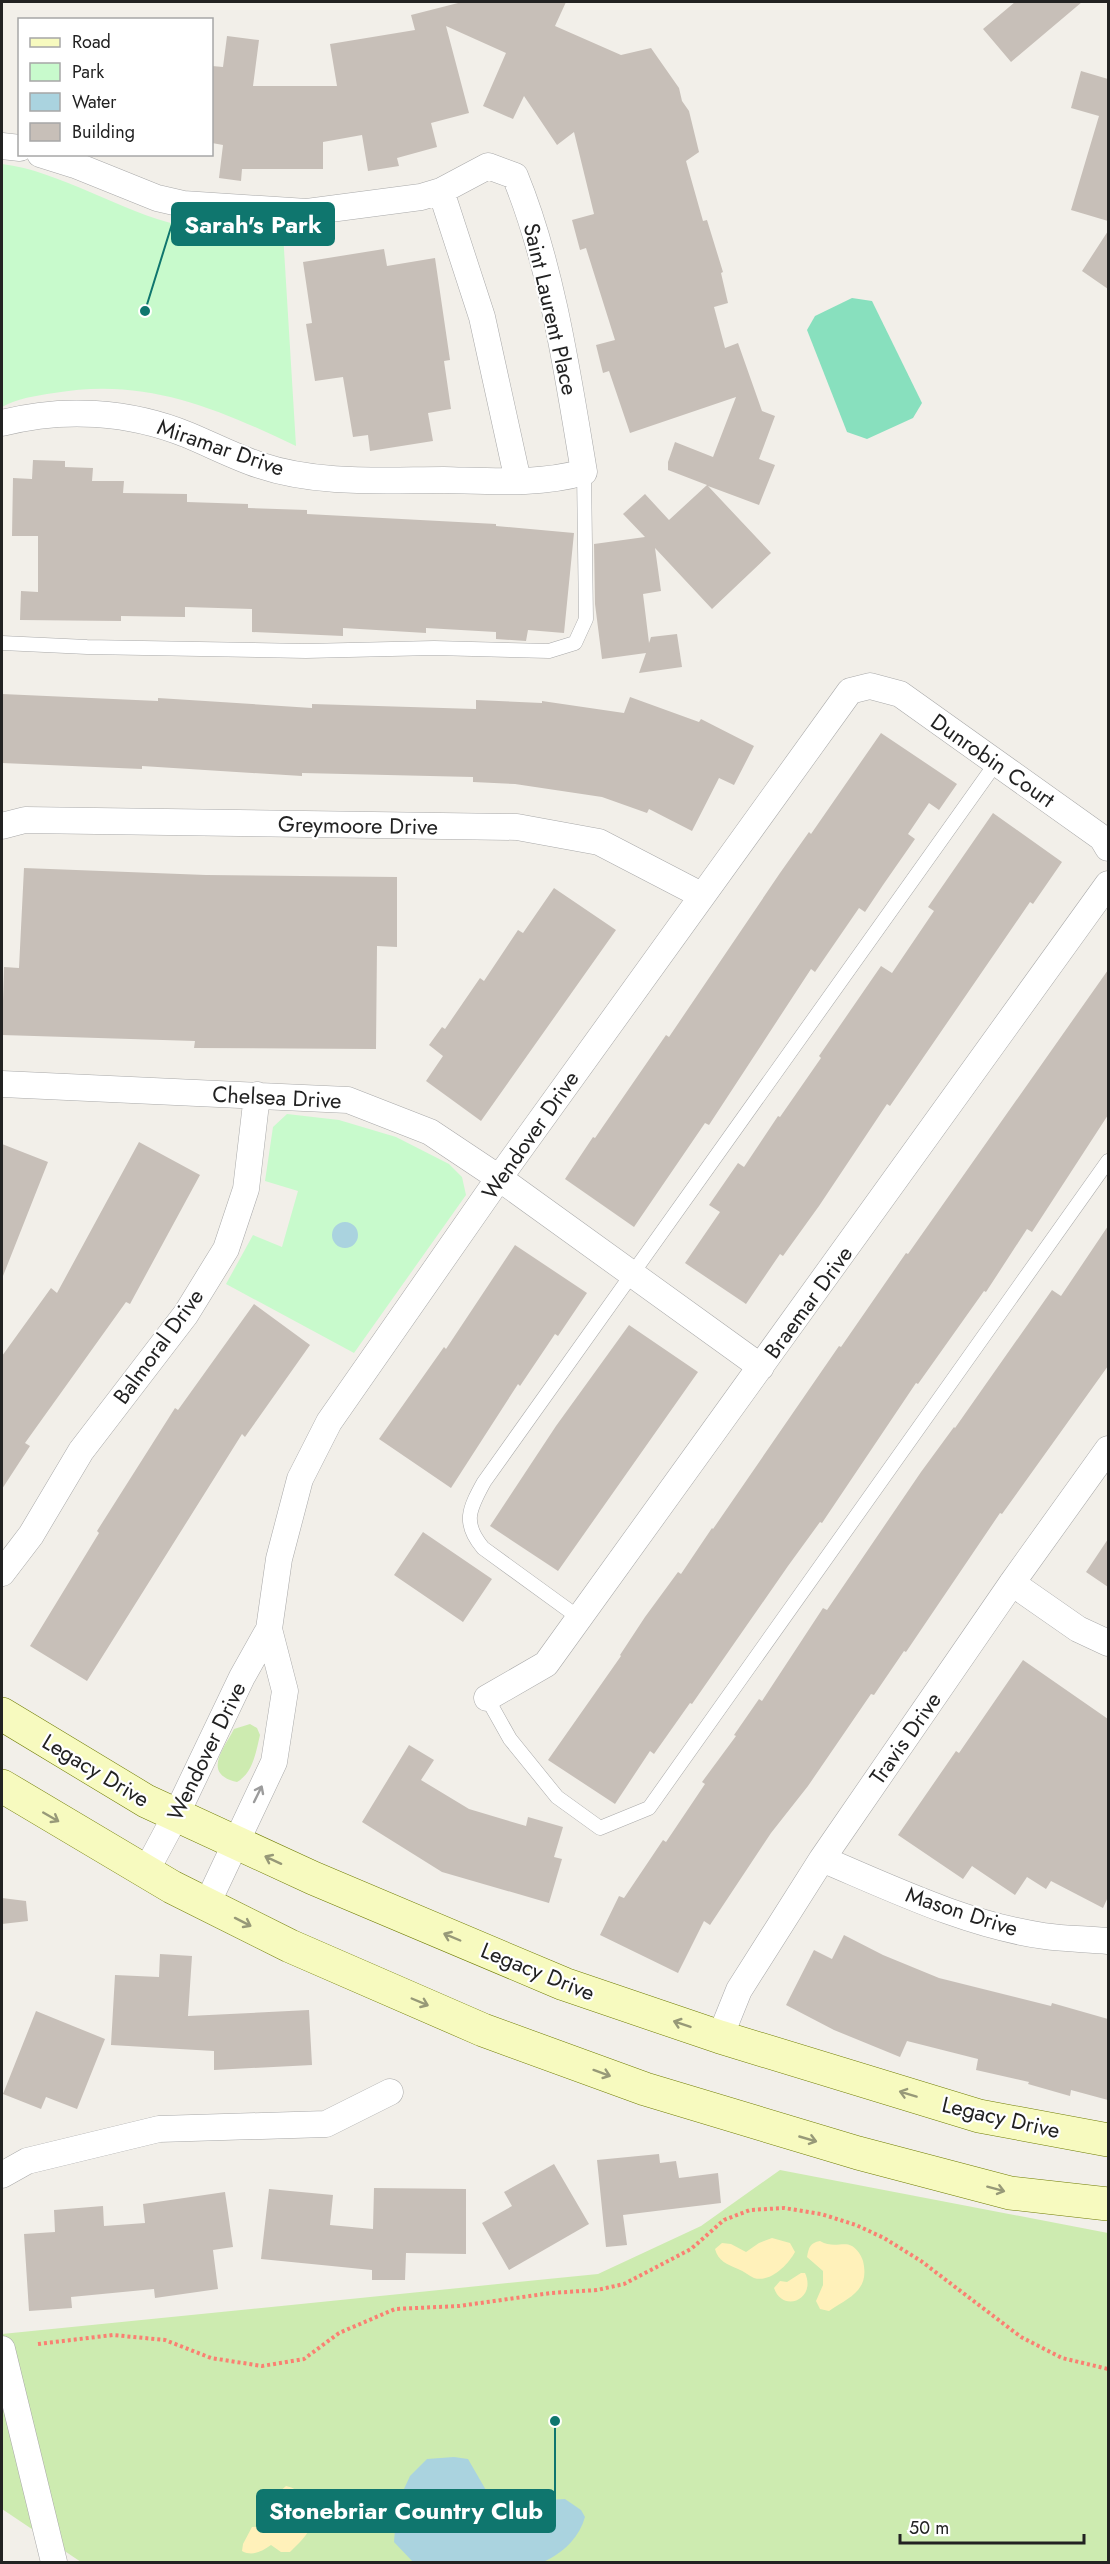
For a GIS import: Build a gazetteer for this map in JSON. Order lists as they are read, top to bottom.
{
  "streets": {
    "main road": ["Legacy Drive"],
    "street": [
      "Saint Laurent Place",
      "Miramar Drive",
      "Dunrobin Court",
      "Greymoore Drive",
      "Chelsea Drive",
      "Wendover Drive",
      "Braemar Drive",
      "Balmoral Drive",
      "Travis Drive",
      "Mason Drive"
    ]
  },
  "crossings": [
    ["Saint Laurent Place", "Miramar Drive"],
    ["Dunrobin Court", "Wendover Drive"],
    ["Greymoore Drive", "Wendover Drive"],
    ["Chelsea Drive", "Wendover Drive"],
    ["Chelsea Drive", "Braemar Drive"],
    ["Chelsea Drive", "Balmoral Drive"],
    ["Wendover Drive", "Legacy Drive"],
    ["Travis Drive", "Legacy Drive"],
    ["Travis Drive", "Mason Drive"]
  ],
  "places": ["Sarah's Park", "Stonebriar Country Club"],
  "legend": [
    "Road",
    "Park",
    "Water",
    "Building"
  ],
  "scale_bar": "50 m"
}
